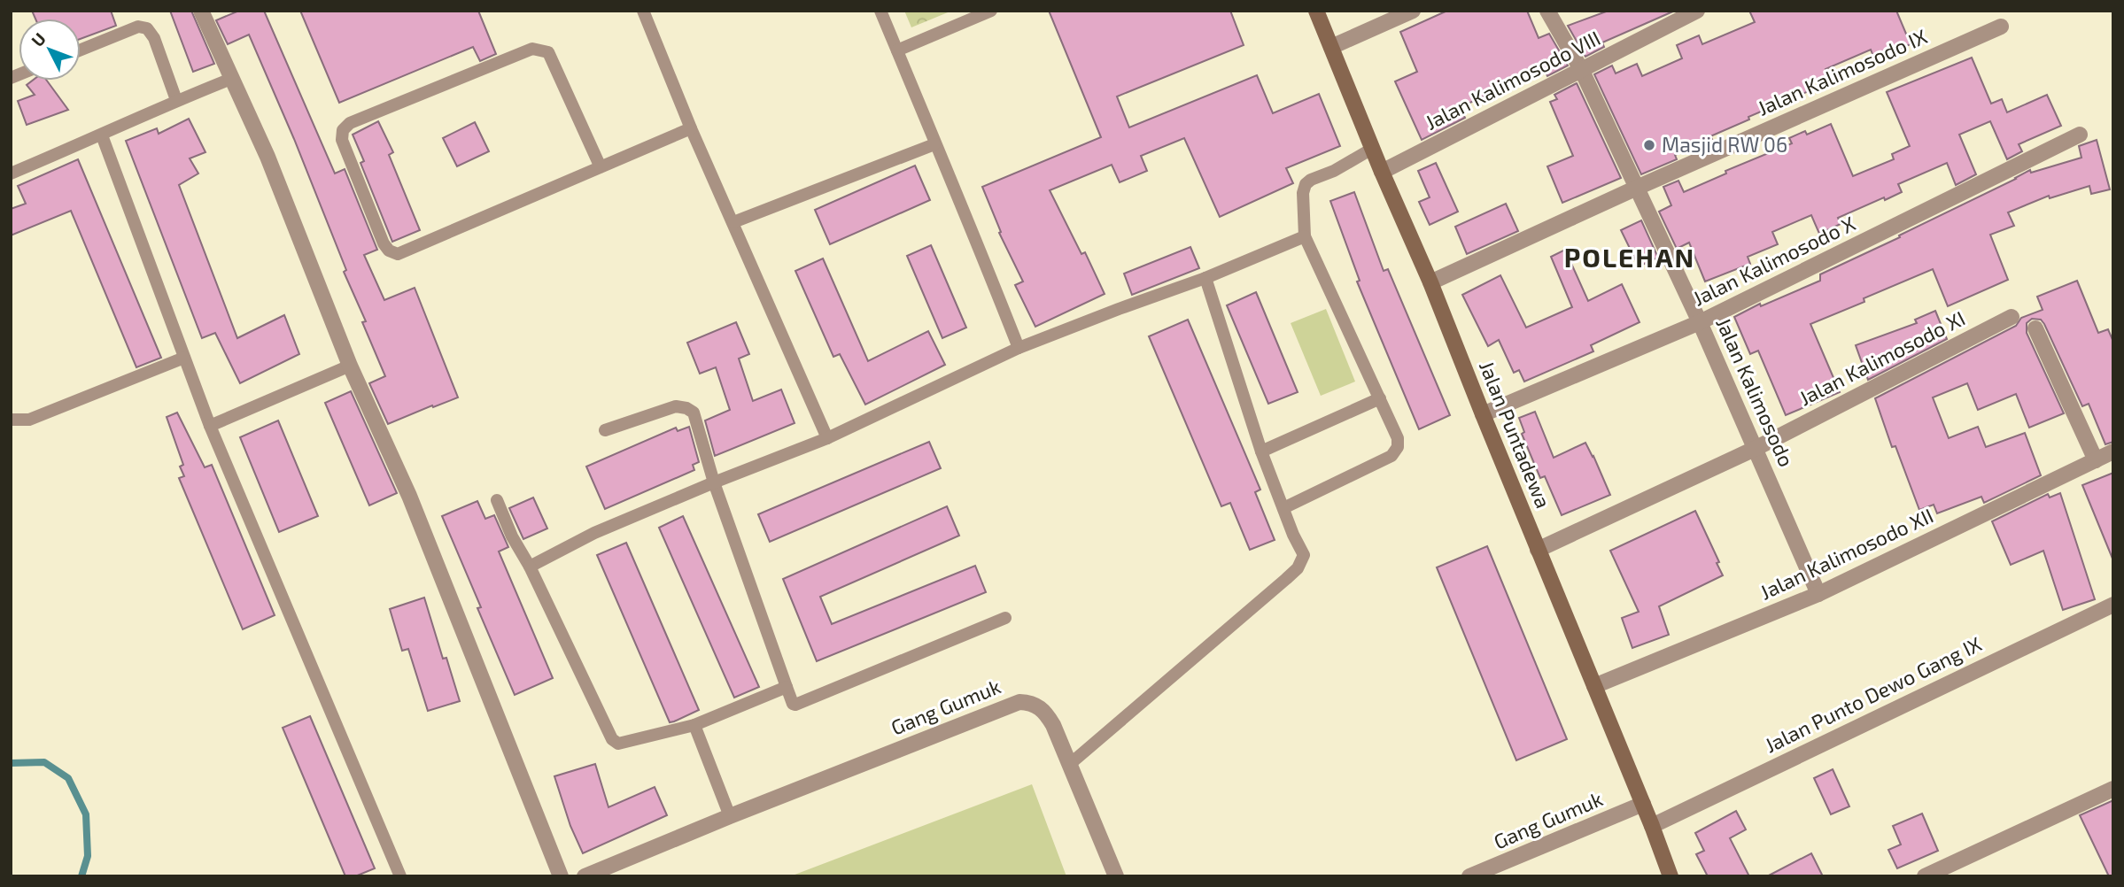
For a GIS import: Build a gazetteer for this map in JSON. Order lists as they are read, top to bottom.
{
  "streets": {
    "street": [
      "Jalan Kalimosodo IX",
      "Jalan Kalimosodo VIII",
      "Jalan Kalimosodo X",
      "Jalan Kalimosodo XI",
      "Jalan Kalimosodo",
      "Jalan Puntadewa",
      "Jalan Kalimosodo XII",
      "Jalan Punto Dewo Gang IX",
      "Gang Gumuk"
    ]
  },
  "crossings": [
    ["Jalan Kalimosodo IX", "Jalan Kalimosodo"],
    ["Jalan Kalimosodo IX", "Jalan Puntadewa"],
    ["Jalan Kalimosodo VIII", "Jalan Kalimosodo"],
    ["Jalan Kalimosodo VIII", "Jalan Puntadewa"],
    ["Jalan Kalimosodo X", "Jalan Kalimosodo"],
    ["Jalan Kalimosodo X", "Jalan Puntadewa"],
    ["Jalan Kalimosodo XI", "Jalan Kalimosodo"],
    ["Jalan Kalimosodo XI", "Jalan Puntadewa"],
    ["Jalan Kalimosodo", "Jalan Kalimosodo XII"],
    ["Jalan Puntadewa", "Jalan Kalimosodo XII"],
    ["Jalan Puntadewa", "Jalan Punto Dewo Gang IX"],
    ["Jalan Puntadewa", "Gang Gumuk"]
  ],
  "districts": ["POLEHAN"],
  "places": ["Masjid RW 06"],
  "north": "top left"
}
